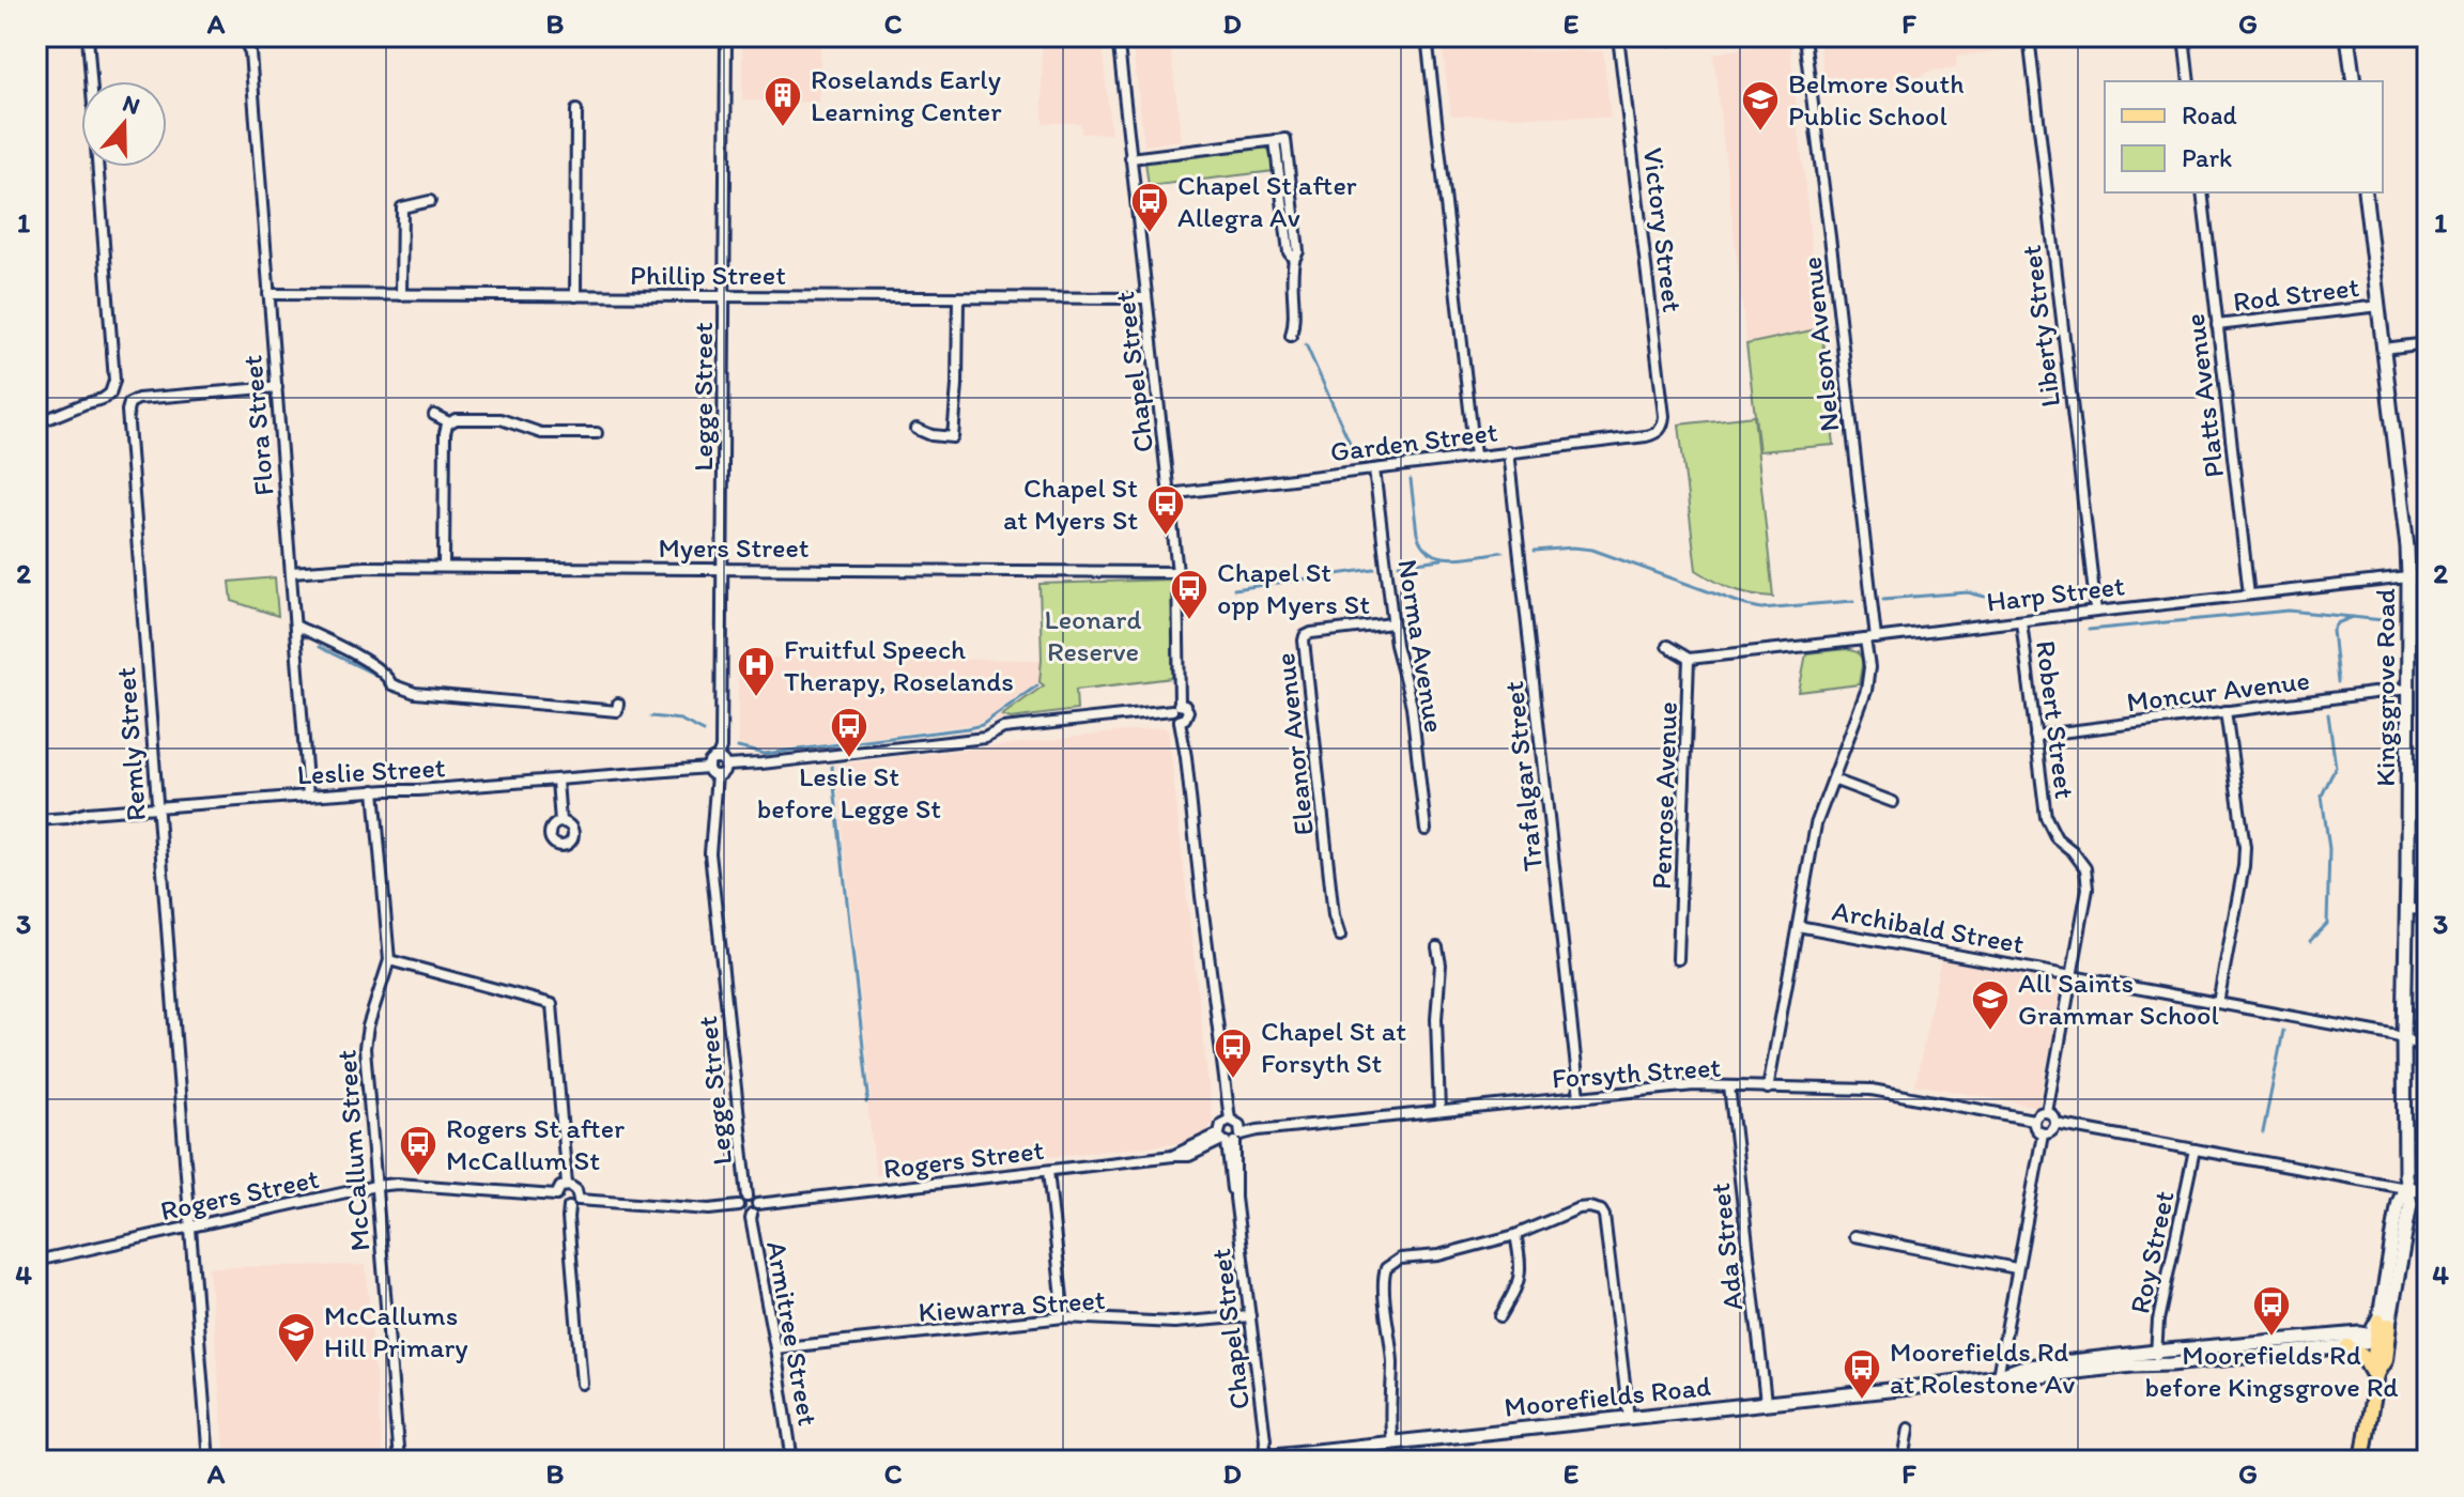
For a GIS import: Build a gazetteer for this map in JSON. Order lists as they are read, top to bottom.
{
  "streets": {
    "main road": ["Harp Street", "Kingsgrove Road", "Moorefields Road"],
    "street": [
      "Victory Street",
      "Phillip Street",
      "Rod Street",
      "Liberty Street",
      "Nelson Avenue",
      "Chapel Street",
      "Platts Avenue",
      "Legge Street",
      "Flora Street",
      "Garden Street",
      "Myers Street",
      "Norma Avenue",
      "Moncur Avenue",
      "Robert Street",
      "Remly Street",
      "Eleanor Avenue",
      "Leslie Street",
      "Trafalgar Street",
      "Penrose Avenue",
      "Archibald Street",
      "Forsyth Street",
      "McCallum Street",
      "Rogers Street",
      "Ada Street",
      "Roy Street",
      "Kiewarra Street",
      "Armitree Street"
    ]
  },
  "crossings": [
    ["Victory Street", "Garden Street"],
    ["Phillip Street", "Chapel Street"],
    ["Phillip Street", "Legge Street"],
    ["Phillip Street", "Flora Street"],
    ["Rod Street", "Platts Avenue"],
    ["Rod Street", "Kingsgrove Road"],
    ["Liberty Street", "Harp Street"],
    ["Nelson Avenue", "Harp Street"],
    ["Nelson Avenue", "Archibald Street"],
    ["Nelson Avenue", "Forsyth Street"],
    ["Chapel Street", "Garden Street"],
    ["Chapel Street", "Myers Street"],
    ["Chapel Street", "Forsyth Street"],
    ["Chapel Street", "Rogers Street"],
    ["Chapel Street", "Kiewarra Street"],
    ["Chapel Street", "Moorefields Road"],
    ["Platts Avenue", "Harp Street"],
    ["Legge Street", "Myers Street"],
    ["Legge Street", "Leslie Street"],
    ["Legge Street", "Rogers Street"],
    ["Legge Street", "Armitree Street"],
    ["Flora Street", "Myers Street"],
    ["Flora Street", "Leslie Street"],
    ["Garden Street", "Norma Avenue"],
    ["Garden Street", "Trafalgar Street"],
    ["Harp Street", "Kingsgrove Road"],
    ["Harp Street", "Robert Street"],
    ["Harp Street", "Penrose Avenue"],
    ["Norma Avenue", "Eleanor Avenue"],
    ["Kingsgrove Road", "Moncur Avenue"],
    ["Kingsgrove Road", "Archibald Street"],
    ["Kingsgrove Road", "Moorefields Road"],
    ["Moncur Avenue", "Robert Street"],
    ["Robert Street", "Archibald Street"],
    ["Robert Street", "Forsyth Street"],
    ["Remly Street", "Leslie Street"],
    ["Remly Street", "Rogers Street"],
    ["Leslie Street", "McCallum Street"],
    ["Trafalgar Street", "Forsyth Street"],
    ["Forsyth Street", "Rogers Street"],
    ["Forsyth Street", "Ada Street"],
    ["McCallum Street", "Rogers Street"],
    ["Rogers Street", "Armitree Street"],
    ["Ada Street", "Moorefields Road"],
    ["Roy Street", "Moorefields Road"],
    ["Kiewarra Street", "Armitree Street"]
  ],
  "parks": ["Leonard Reserve"],
  "places": {
    "building": ["Roselands Early Learning Center"],
    "school or university": ["Belmore South Public School", "All Saints Grammar School", "McCallums Hill Primary"],
    "bus stop": [
      "Chapel St after Allegra Av",
      "Chapel St at Myers St",
      "Chapel St opp Myers St",
      "Leslie St before Legge St",
      "Chapel St at Forsyth St",
      "Rogers St after McCallum St",
      "Moorefields Rd before Kingsgrove Rd",
      "Moorefields Rd at Rolestone Av"
    ],
    "hospital": ["Fruitful Speech Therapy, Roselands"]
  },
  "legend": ["Road", "Park"],
  "north": "top",
  "grid": {
    "columns": [
      "A",
      "B",
      "C",
      "D",
      "E",
      "F",
      "G"
    ],
    "rows": [
      "1",
      "2",
      "3",
      "4"
    ]
  }
}
